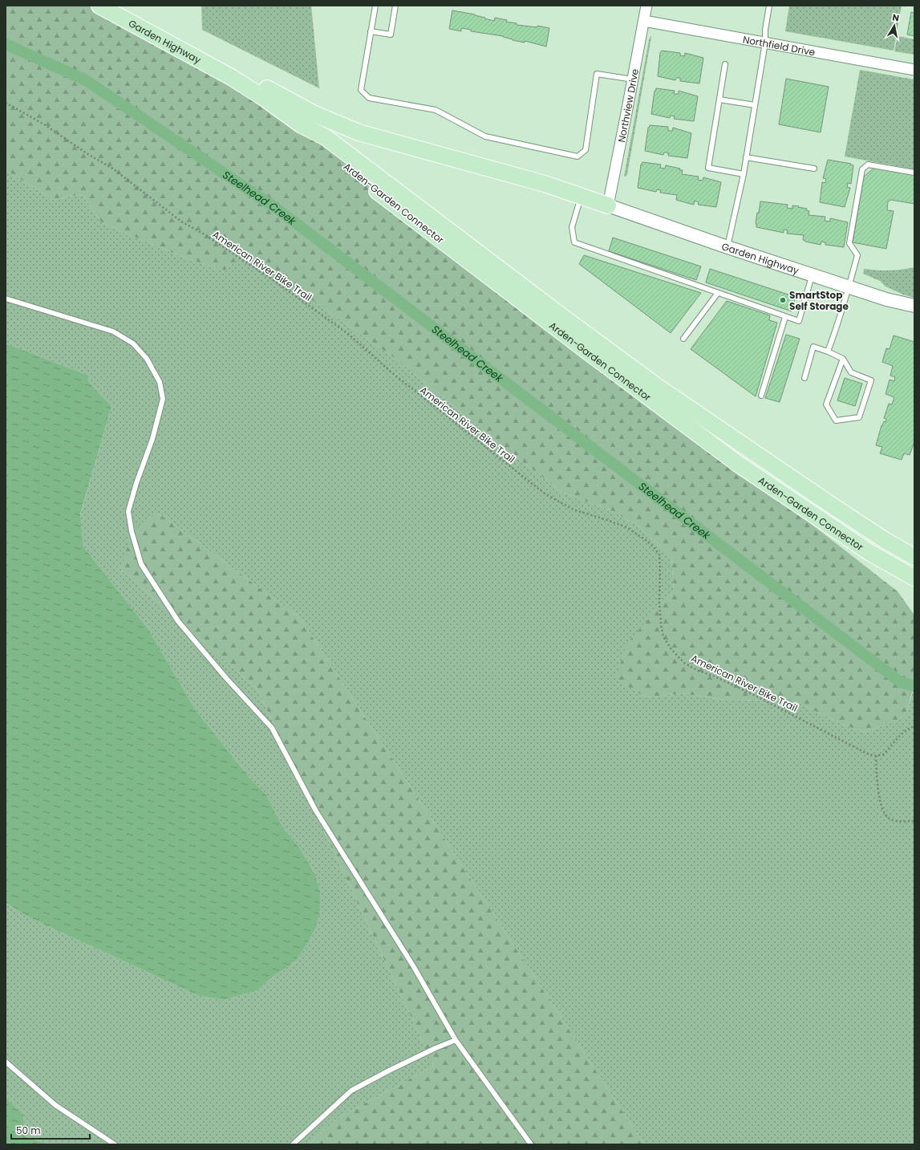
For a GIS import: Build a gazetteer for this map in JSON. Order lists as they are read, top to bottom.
{
  "streets": {
    "main road": ["Garden Highway", "Arden-Garden Connector"],
    "street": ["Northfield Drive", "Northview Drive"],
    "path": ["American River Bike Trail"]
  },
  "crossings": [
    ["Garden Highway", "Northview Drive"],
    ["Garden Highway", "Arden-Garden Connector"],
    ["Northfield Drive", "Northview Drive"]
  ],
  "water": ["Steelhead Creek"],
  "places": ["SmartStop Self Storage"],
  "scale_bar": "50 m",
  "north": "top"
}
